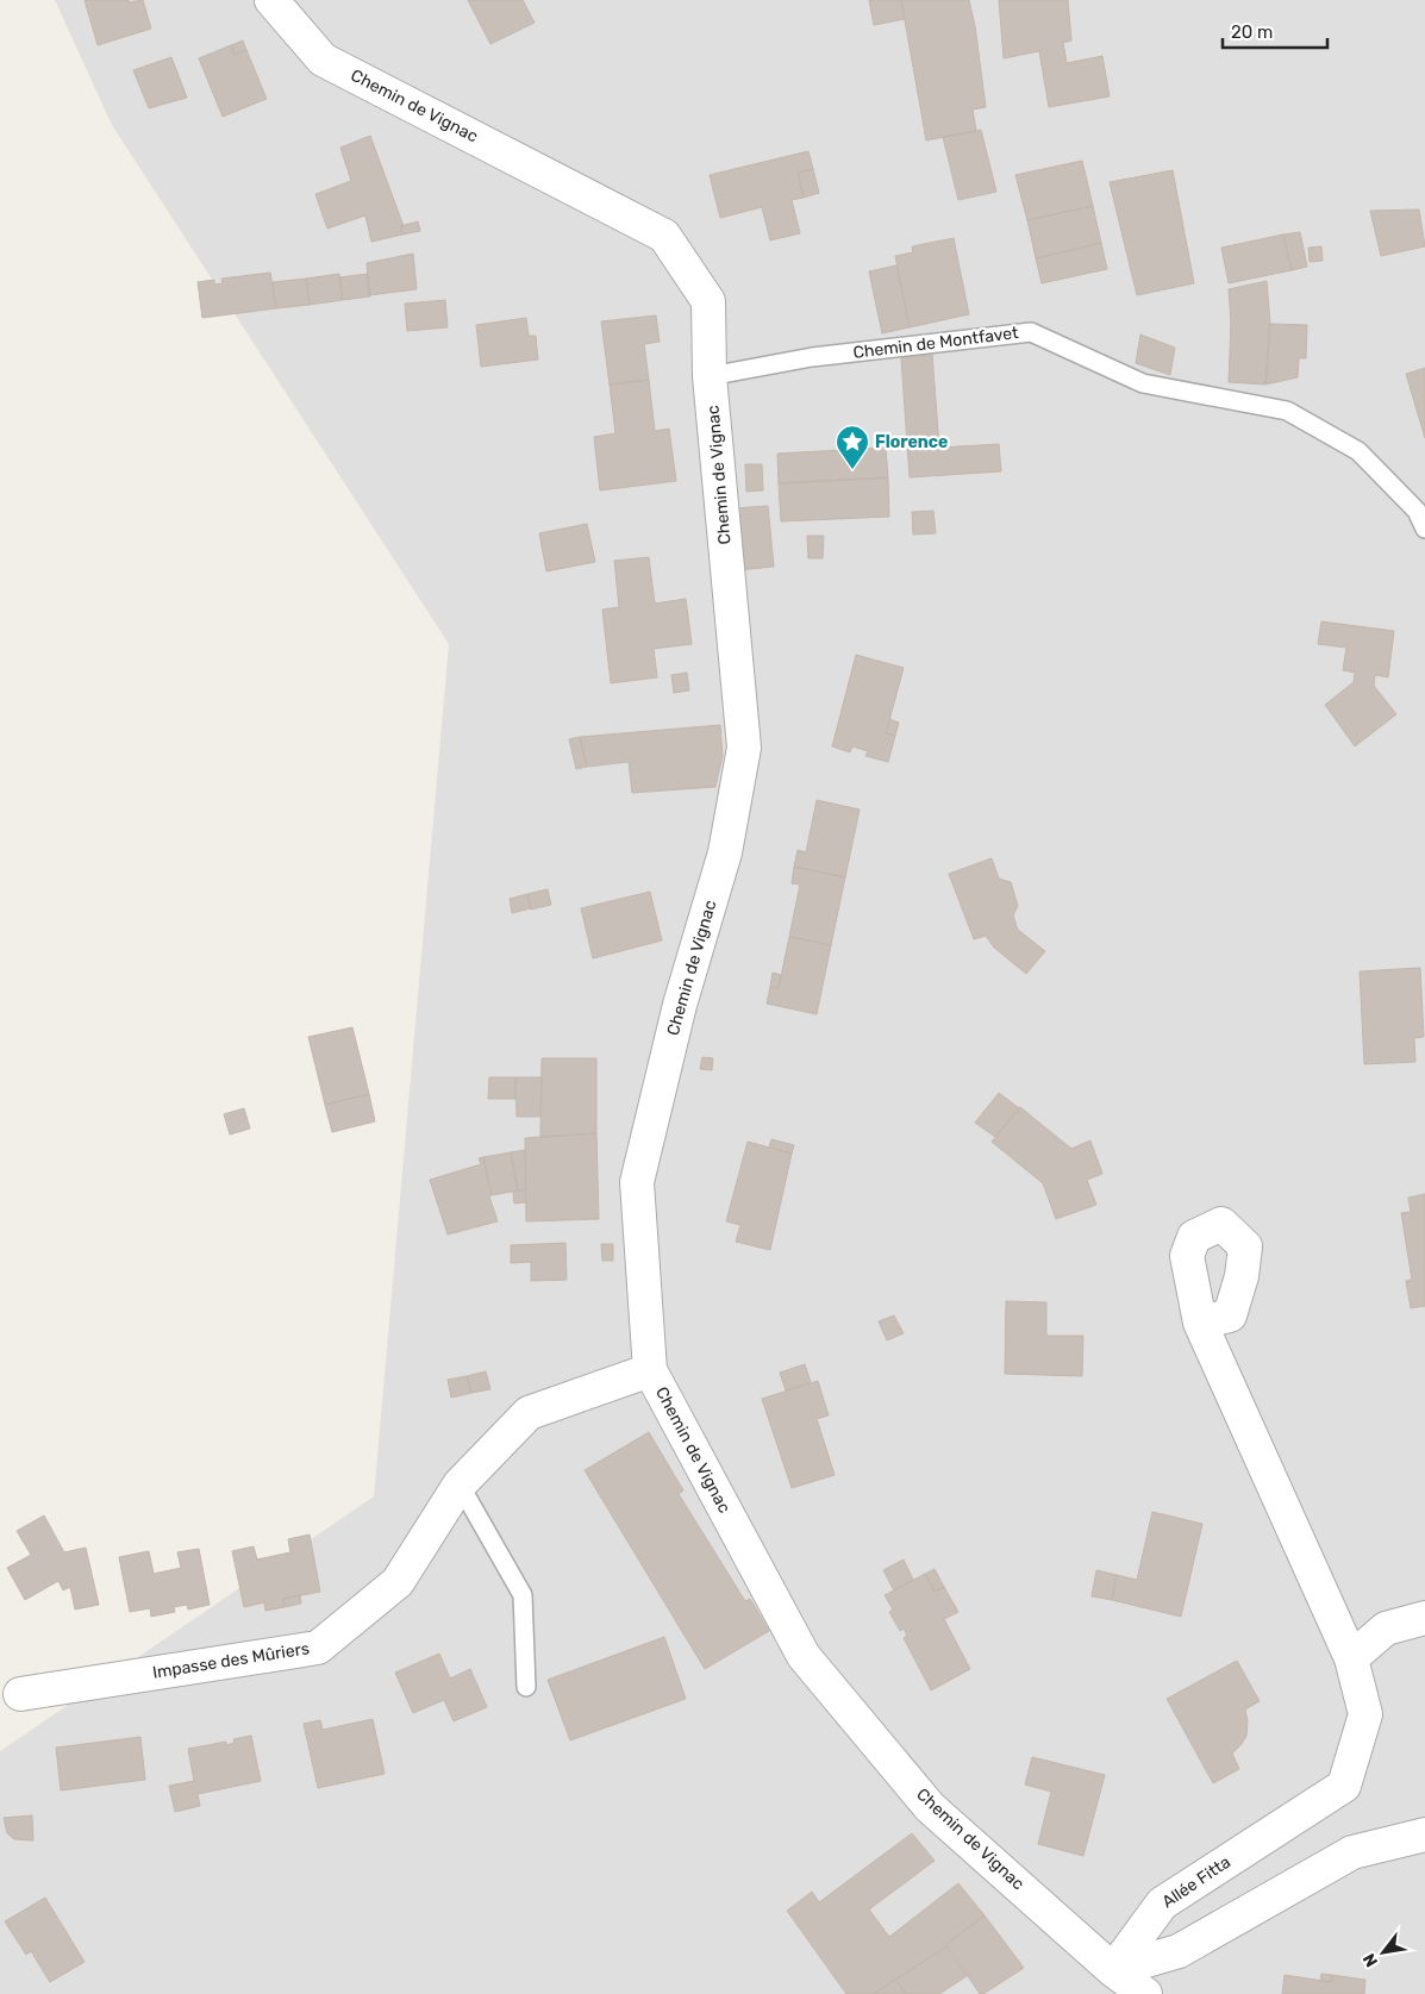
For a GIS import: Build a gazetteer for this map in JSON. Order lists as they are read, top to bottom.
{
  "streets": {
    "street": ["Chemin de Vignac", "Impasse des Mûriers", "Allée Fitta"],
    "lane": ["Chemin de Montfavet"]
  },
  "crossings": [
    ["Chemin de Vignac", "Chemin de Montfavet"],
    ["Chemin de Vignac", "Impasse des Mûriers"],
    ["Chemin de Vignac", "Allée Fitta"]
  ],
  "places": {
    "place": ["Florence"]
  },
  "scale_bar": "20 m",
  "north": "bottom left"
}
